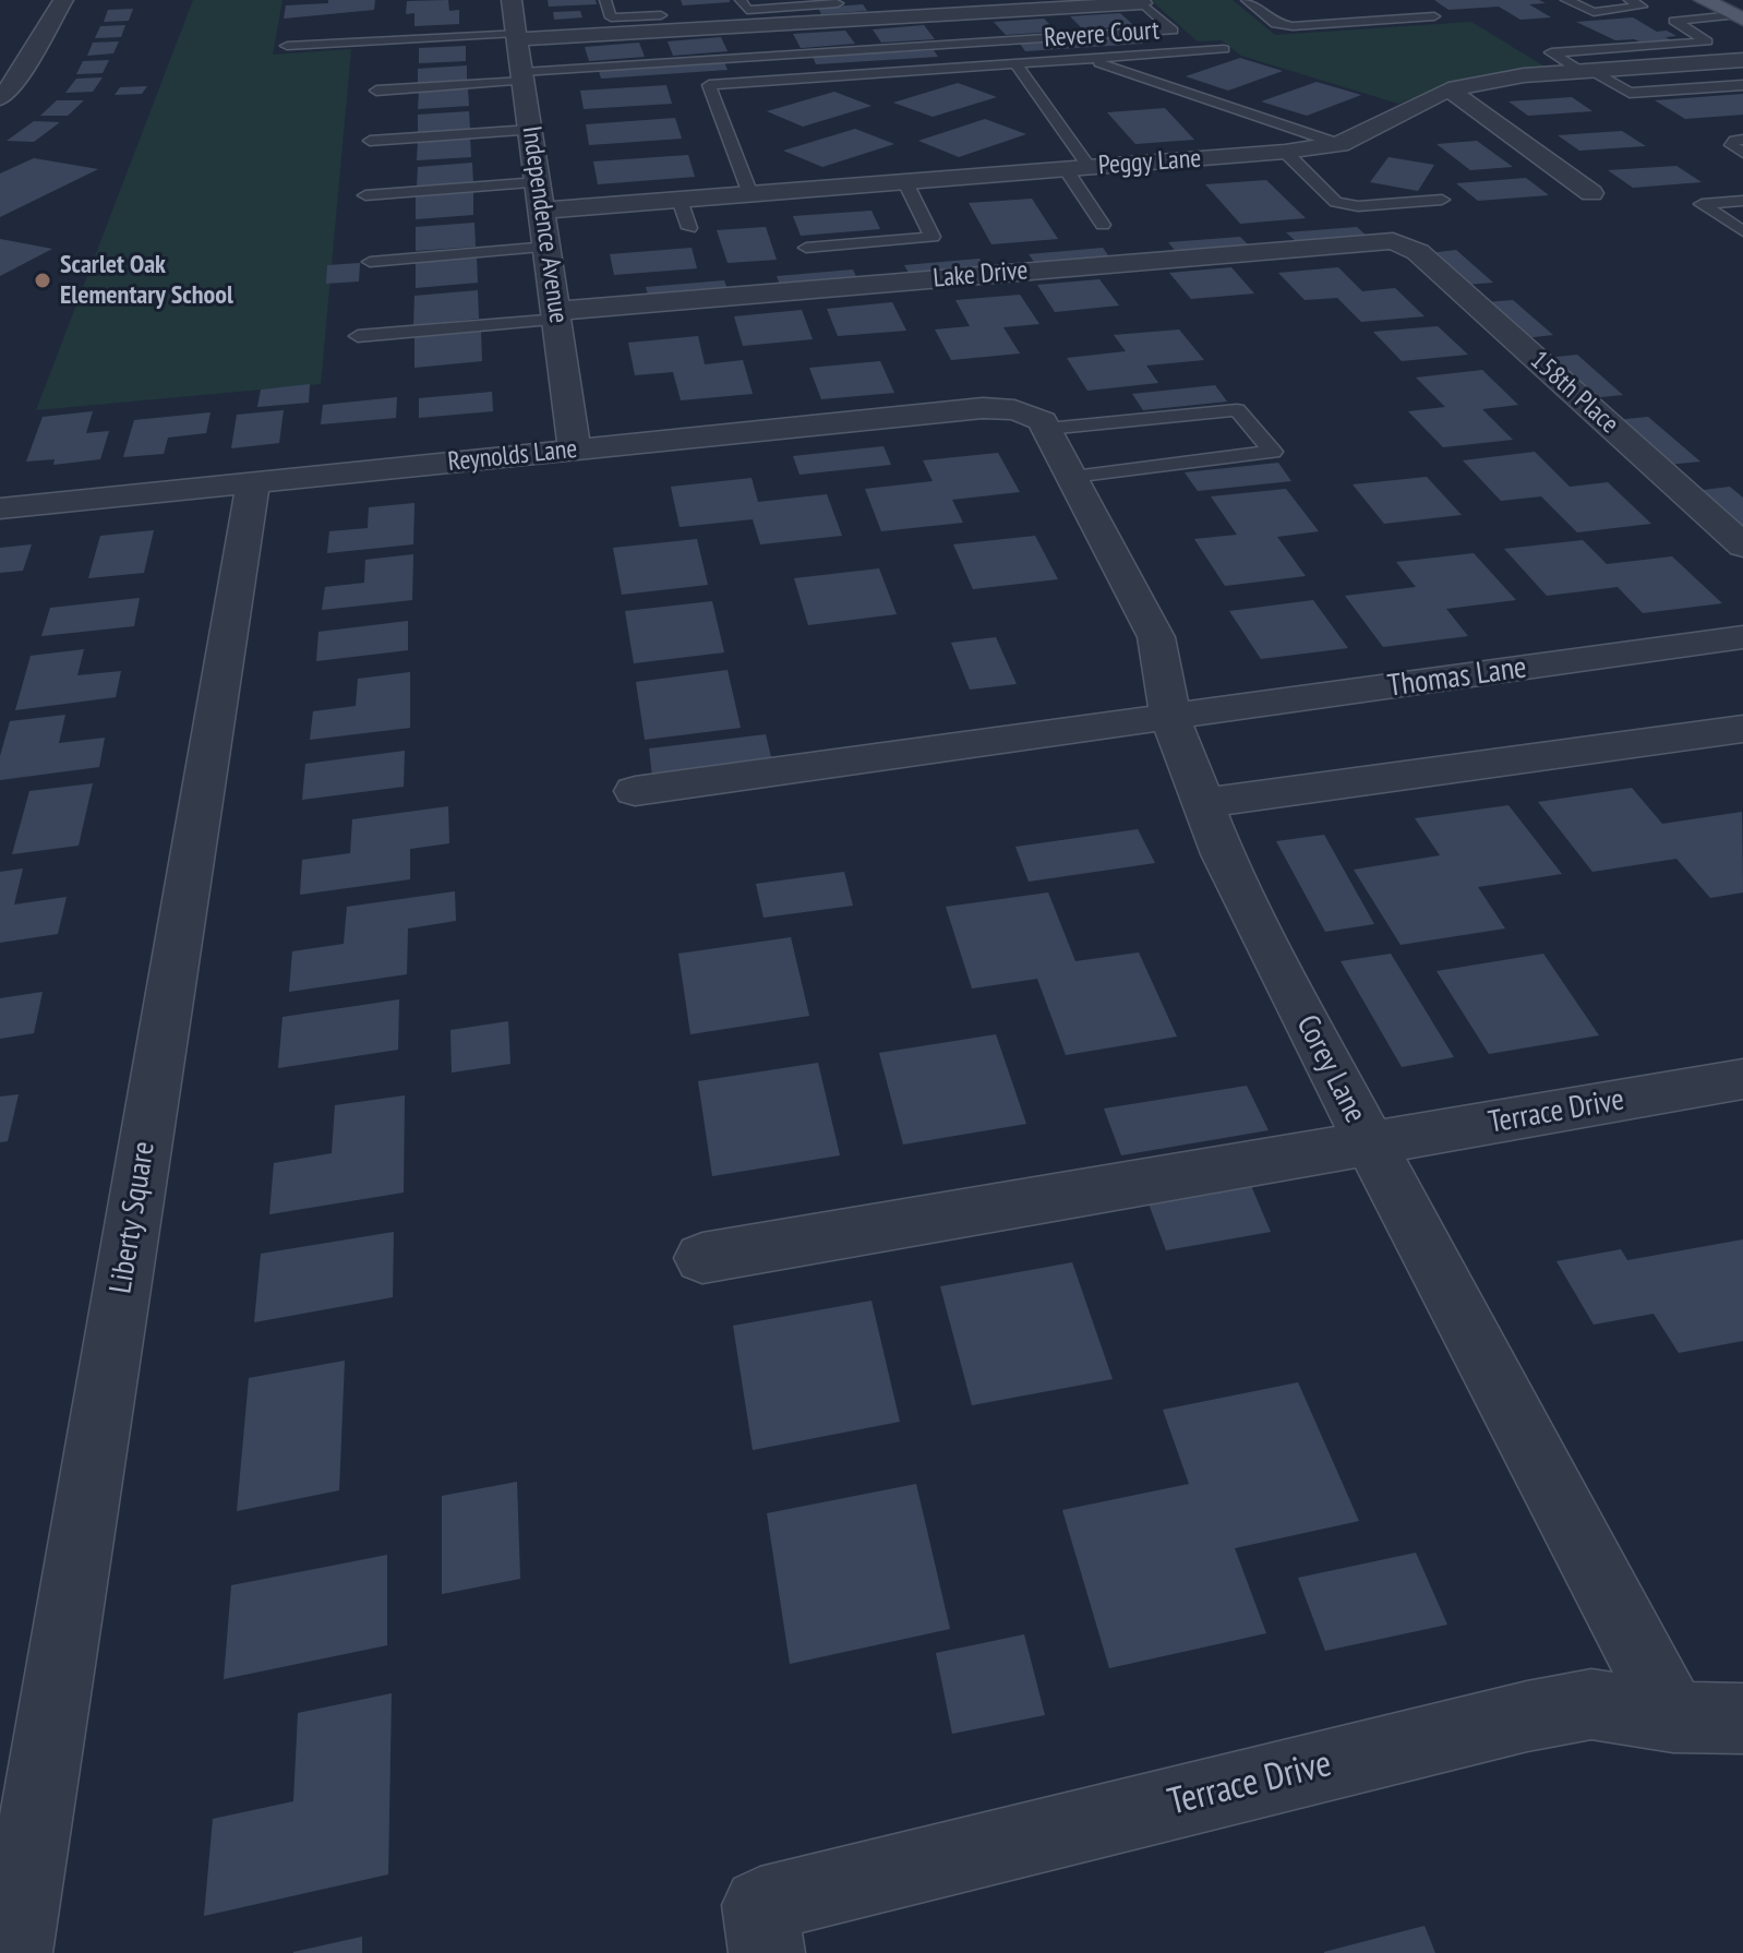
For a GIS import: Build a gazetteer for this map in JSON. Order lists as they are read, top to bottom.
{
  "streets": {
    "street": [
      "Revere Court",
      "Peggy Lane",
      "Independence Avenue",
      "Lake Drive",
      "158th Place",
      "Reynolds Lane",
      "Thomas Lane",
      "Corey Lane",
      "Terrace Drive",
      "Liberty Square"
    ]
  },
  "crossings": [
    ["Revere Court", "Independence Avenue"],
    ["Peggy Lane", "Independence Avenue"],
    ["Independence Avenue", "Lake Drive"],
    ["Independence Avenue", "Reynolds Lane"],
    ["Lake Drive", "158th Place"],
    ["Reynolds Lane", "Corey Lane"],
    ["Reynolds Lane", "Liberty Square"],
    ["Thomas Lane", "Corey Lane"],
    ["Corey Lane", "Terrace Drive"]
  ],
  "places": ["Scarlet Oak Elementary School"]
}
